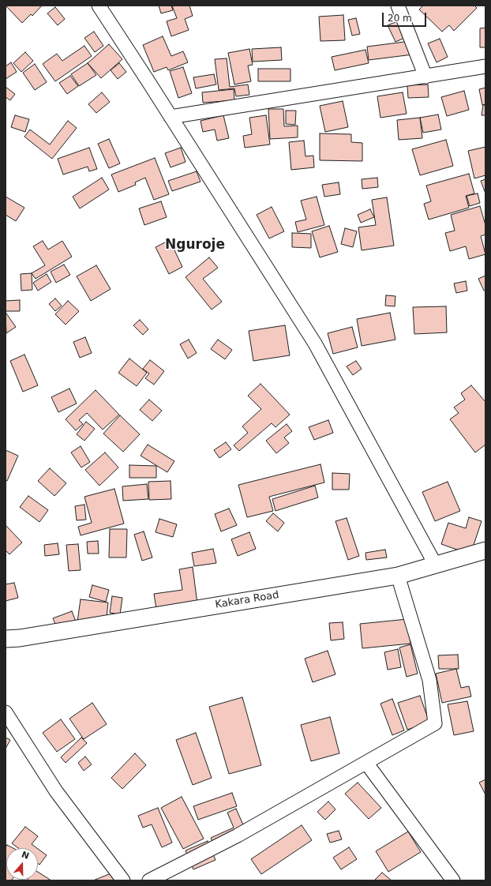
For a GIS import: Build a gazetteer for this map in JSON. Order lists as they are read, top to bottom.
{
  "streets": {
    "street": ["Kakara Road"]
  },
  "districts": ["Nguroje"],
  "scale_bar": "20 m",
  "north": "top"
}
